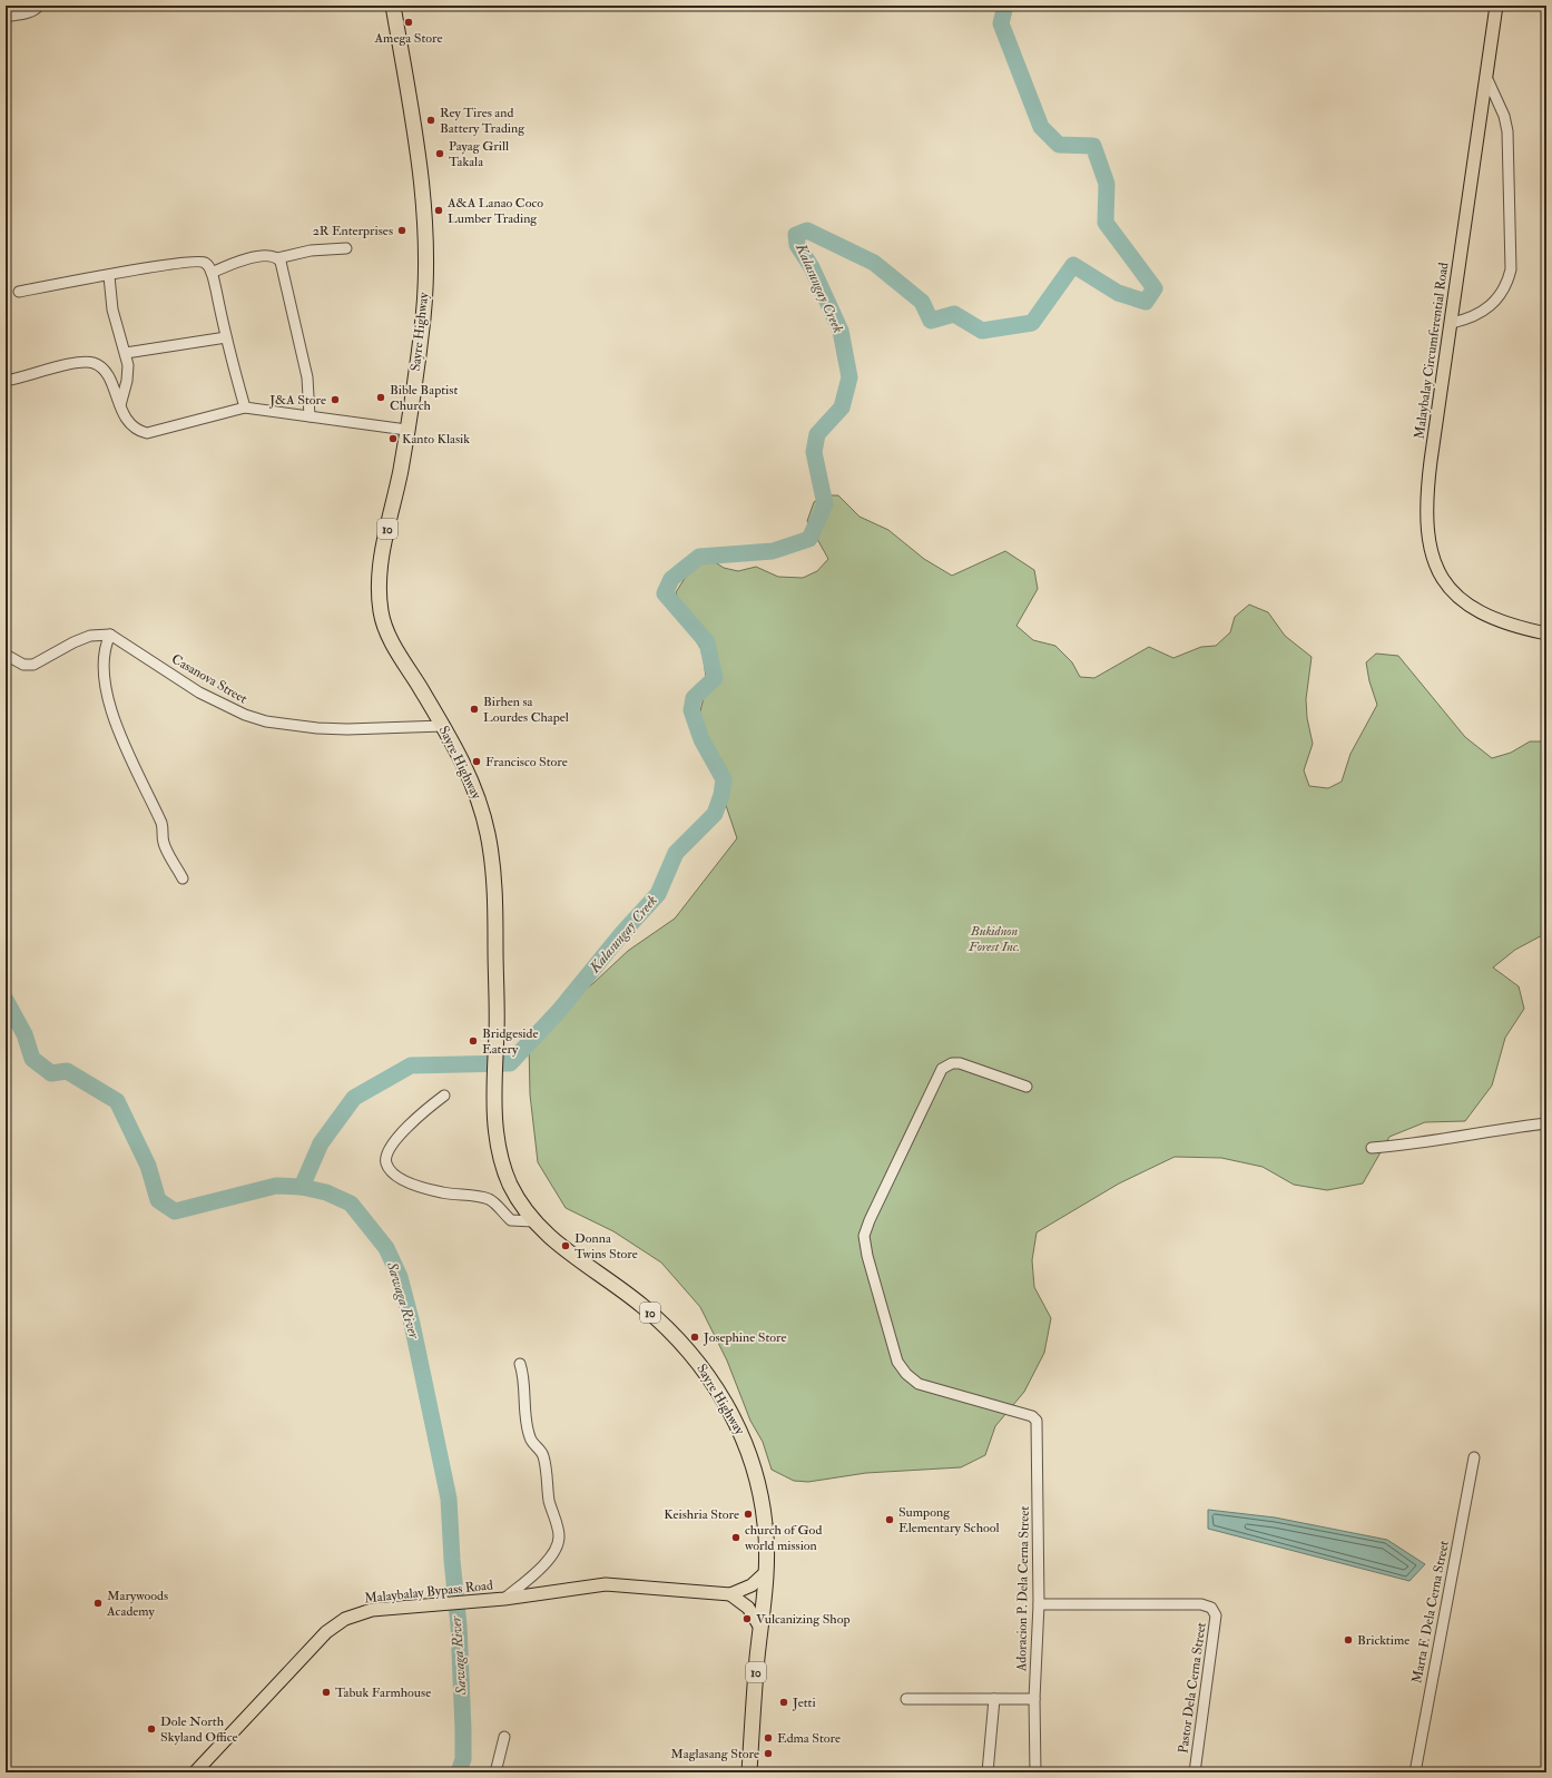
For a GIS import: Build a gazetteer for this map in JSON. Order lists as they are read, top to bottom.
{
  "streets": {
    "highway": ["Sayre Highway", "10"],
    "main road": ["Malaybalay Circumferential Road", "Malaybalay Bypass Road"],
    "street": [
      "Casanova Street",
      "Adoracion P. Dela Cerna Street",
      "Marta F. Dela Cerna Street",
      "Pastor Dela Cerna Street"
    ]
  },
  "crossings": [
    ["Sayre Highway", "10"],
    ["Sayre Highway", "Casanova Street"],
    ["Sayre Highway", "Malaybalay Bypass Road"],
    ["10", "Malaybalay Bypass Road"],
    ["Adoracion P. Dela Cerna Street", "Pastor Dela Cerna Street"]
  ],
  "water": ["Kalasungay Creek", "Sawaga River"],
  "parks": ["Bukidnon Forest Inc."],
  "places": [
    "Amega Store",
    "Rey Tires and Battery Trading",
    "Payag Grill Takala",
    "A&A Lanao Coco Lumber Trading",
    "2R Enterprises",
    "Bible Baptist Church",
    "J&A Store",
    "Kanto Klasik",
    "Birhen sa Lourdes Chapel",
    "Francisco Store",
    "Bridgeside Eatery",
    "Donna Twins Store",
    "Josephine Store",
    "Keishria Store",
    "Sumpong Elementary School",
    "church of God world mission",
    "Marywoods Academy",
    "Vulcanizing Shop",
    "Bricktime",
    "Tabuk Farmhouse",
    "Jetti",
    "Dole North Skyland Office",
    "Edma Store",
    "Maglasang Store"
  ]
}
